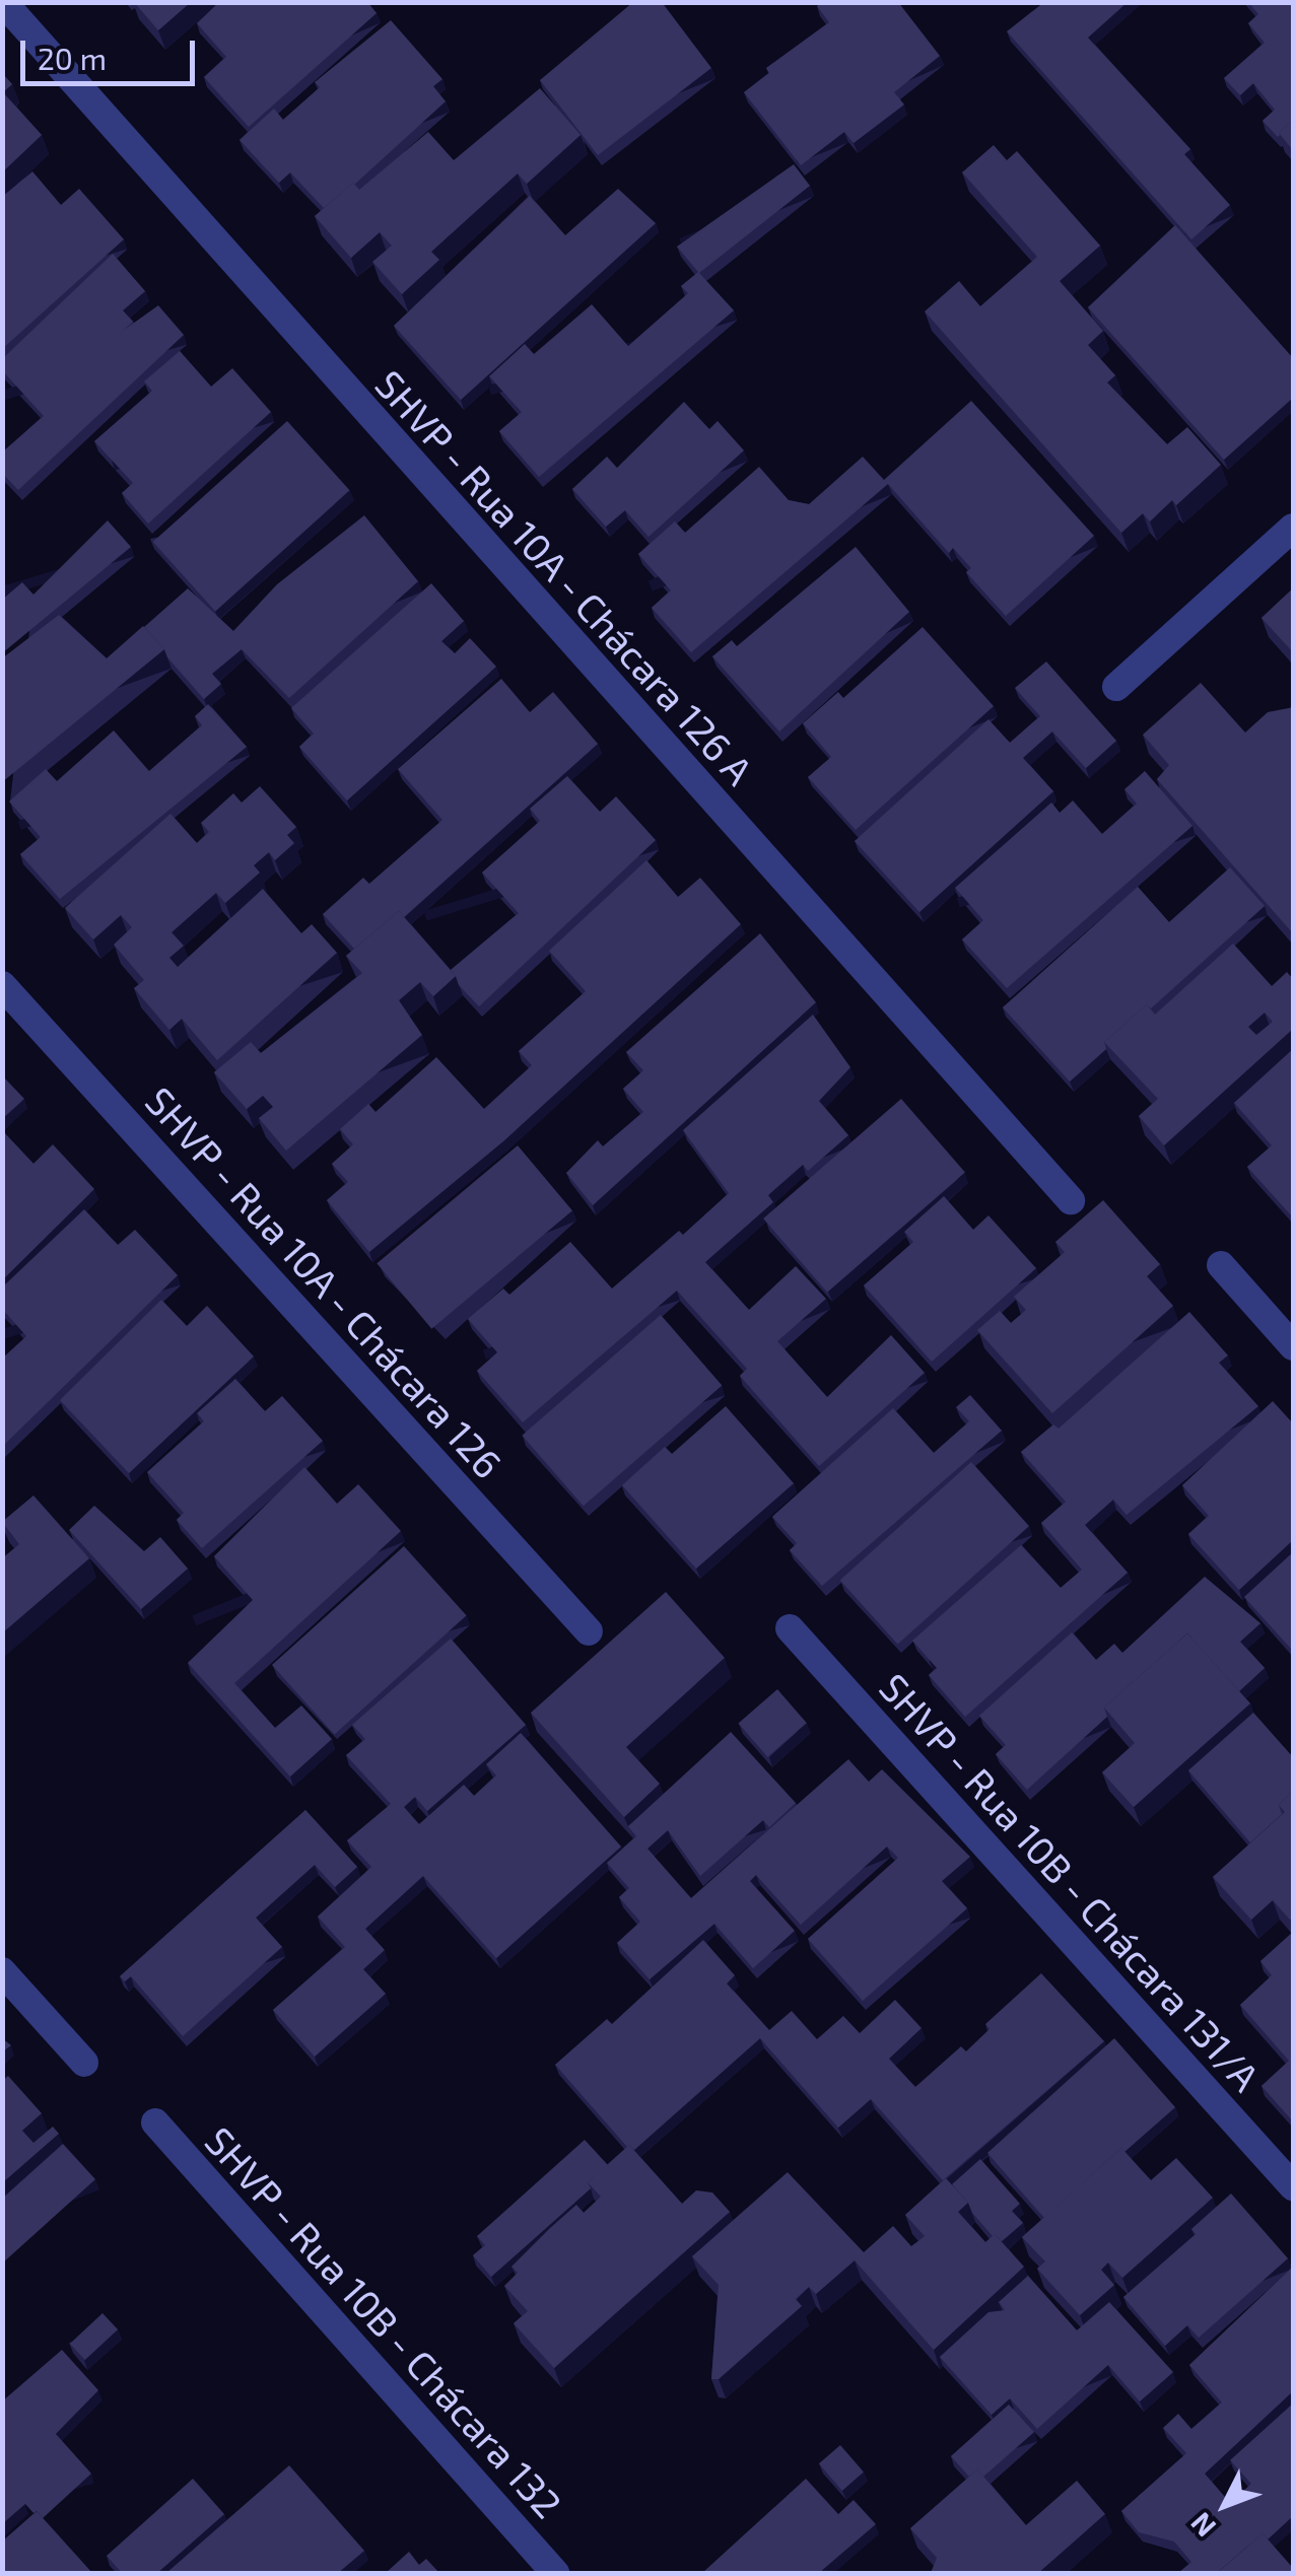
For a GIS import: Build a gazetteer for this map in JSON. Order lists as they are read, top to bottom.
{
  "streets": {
    "street": [
      "SHVP - Rua 10A - Chácara 126 A",
      "SHVP - Rua 10A - Chácara 126",
      "SHVP - Rua 10B - Chácara 131/A",
      "SHVP - Rua 10B - Chácara 132"
    ]
  },
  "scale_bar": "20 m",
  "north": "bottom left"
}
